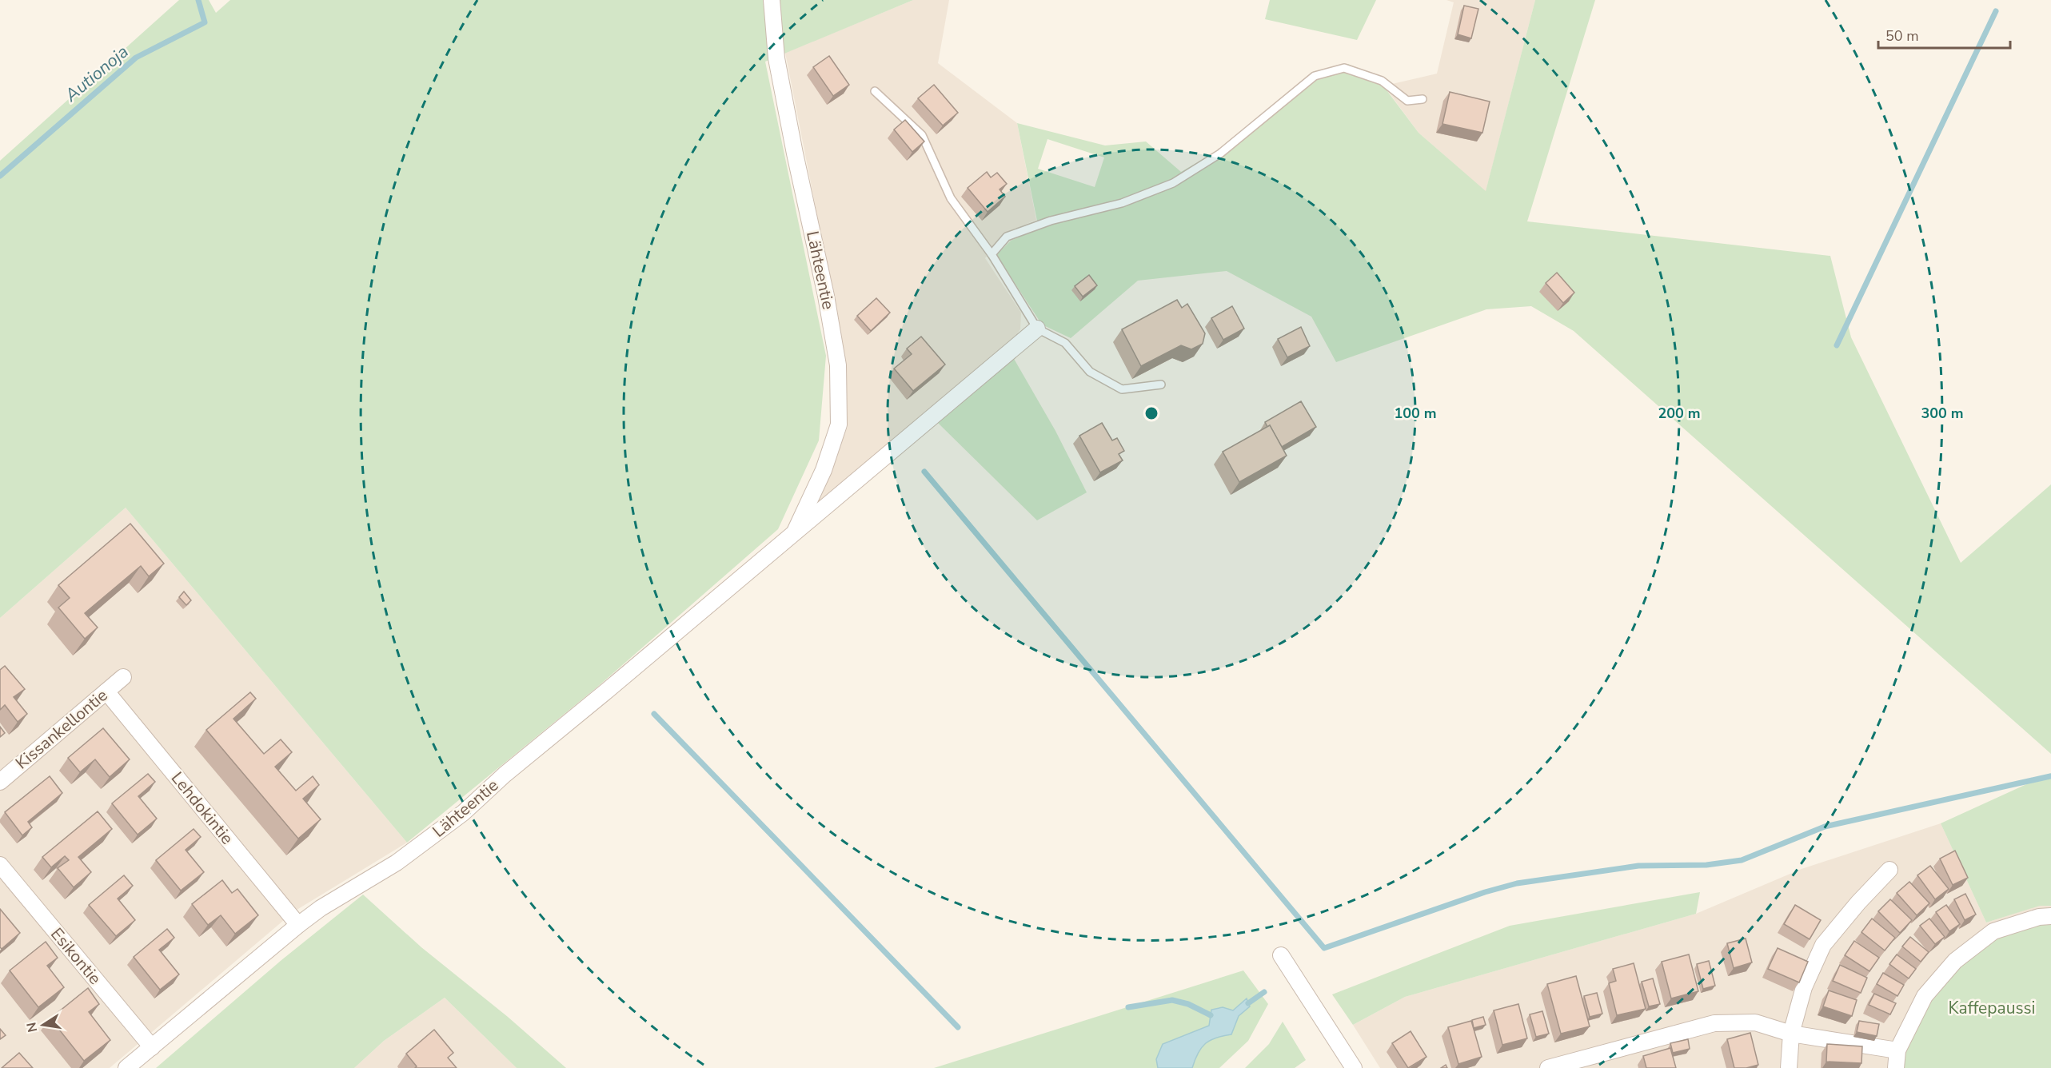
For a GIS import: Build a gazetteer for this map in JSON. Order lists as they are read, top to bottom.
{
  "streets": {
    "street": [
      "Lähteentie",
      "Kissankellontie",
      "Lehdokintie",
      "Esikontie"
    ]
  },
  "crossings": [
    ["Lähteentie", "Lehdokintie"],
    ["Lähteentie", "Esikontie"],
    ["Kissankellontie", "Lehdokintie"]
  ],
  "water": ["Autionoja"],
  "parks": ["Kaffepaussi"],
  "scale_bar": "50 m",
  "north": "left",
  "rings": ["100 m", "200 m", "300 m"]
}
